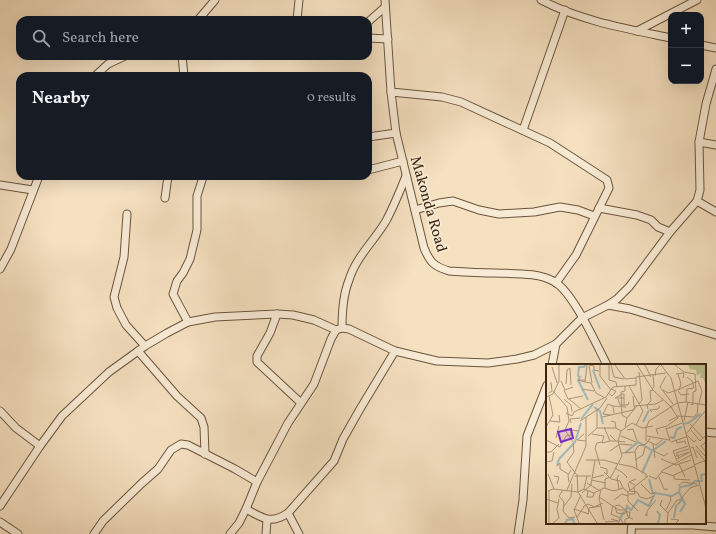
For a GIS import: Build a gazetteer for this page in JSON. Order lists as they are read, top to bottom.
{
  "streets": {
    "street": ["Makonda Road"]
  },
  "page": {
    "map_buttons": ["+", "−"],
    "search": "Search here",
    "heading": ["Nearby", "0 results"]
  }
}
